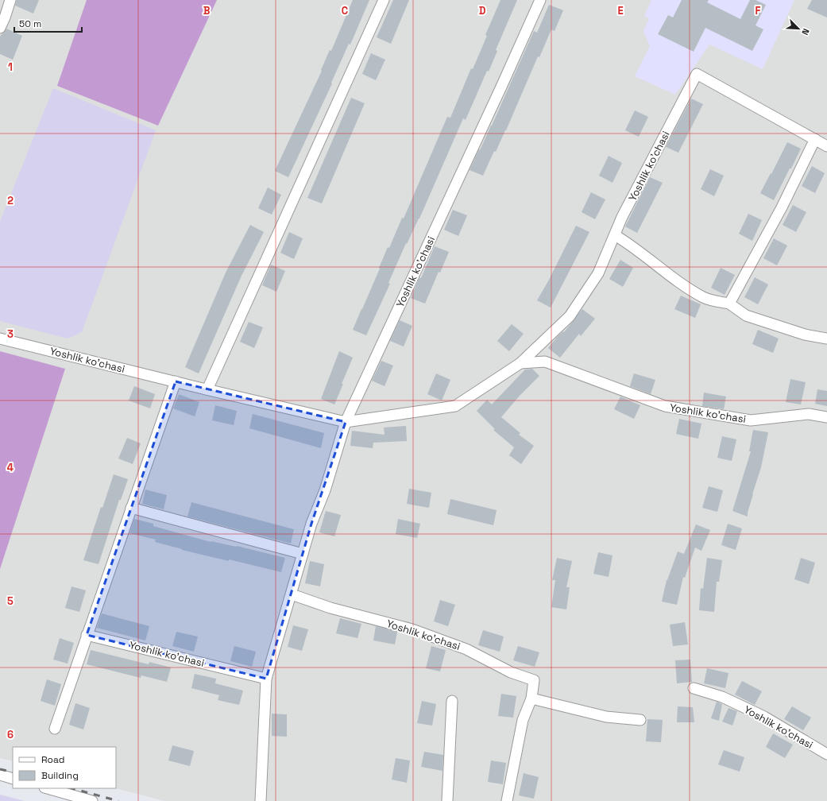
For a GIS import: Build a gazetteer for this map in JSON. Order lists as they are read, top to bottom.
{
  "streets": {
    "street": ["Yoshlik ko'chasi"]
  },
  "legend": ["Road", "Building"],
  "scale_bar": "50 m",
  "north": "bottom right",
  "grid": {
    "columns": [
      "B",
      "C",
      "D",
      "E",
      "F"
    ],
    "rows": [
      "1",
      "2",
      "3",
      "4",
      "5",
      "6"
    ]
  }
}
